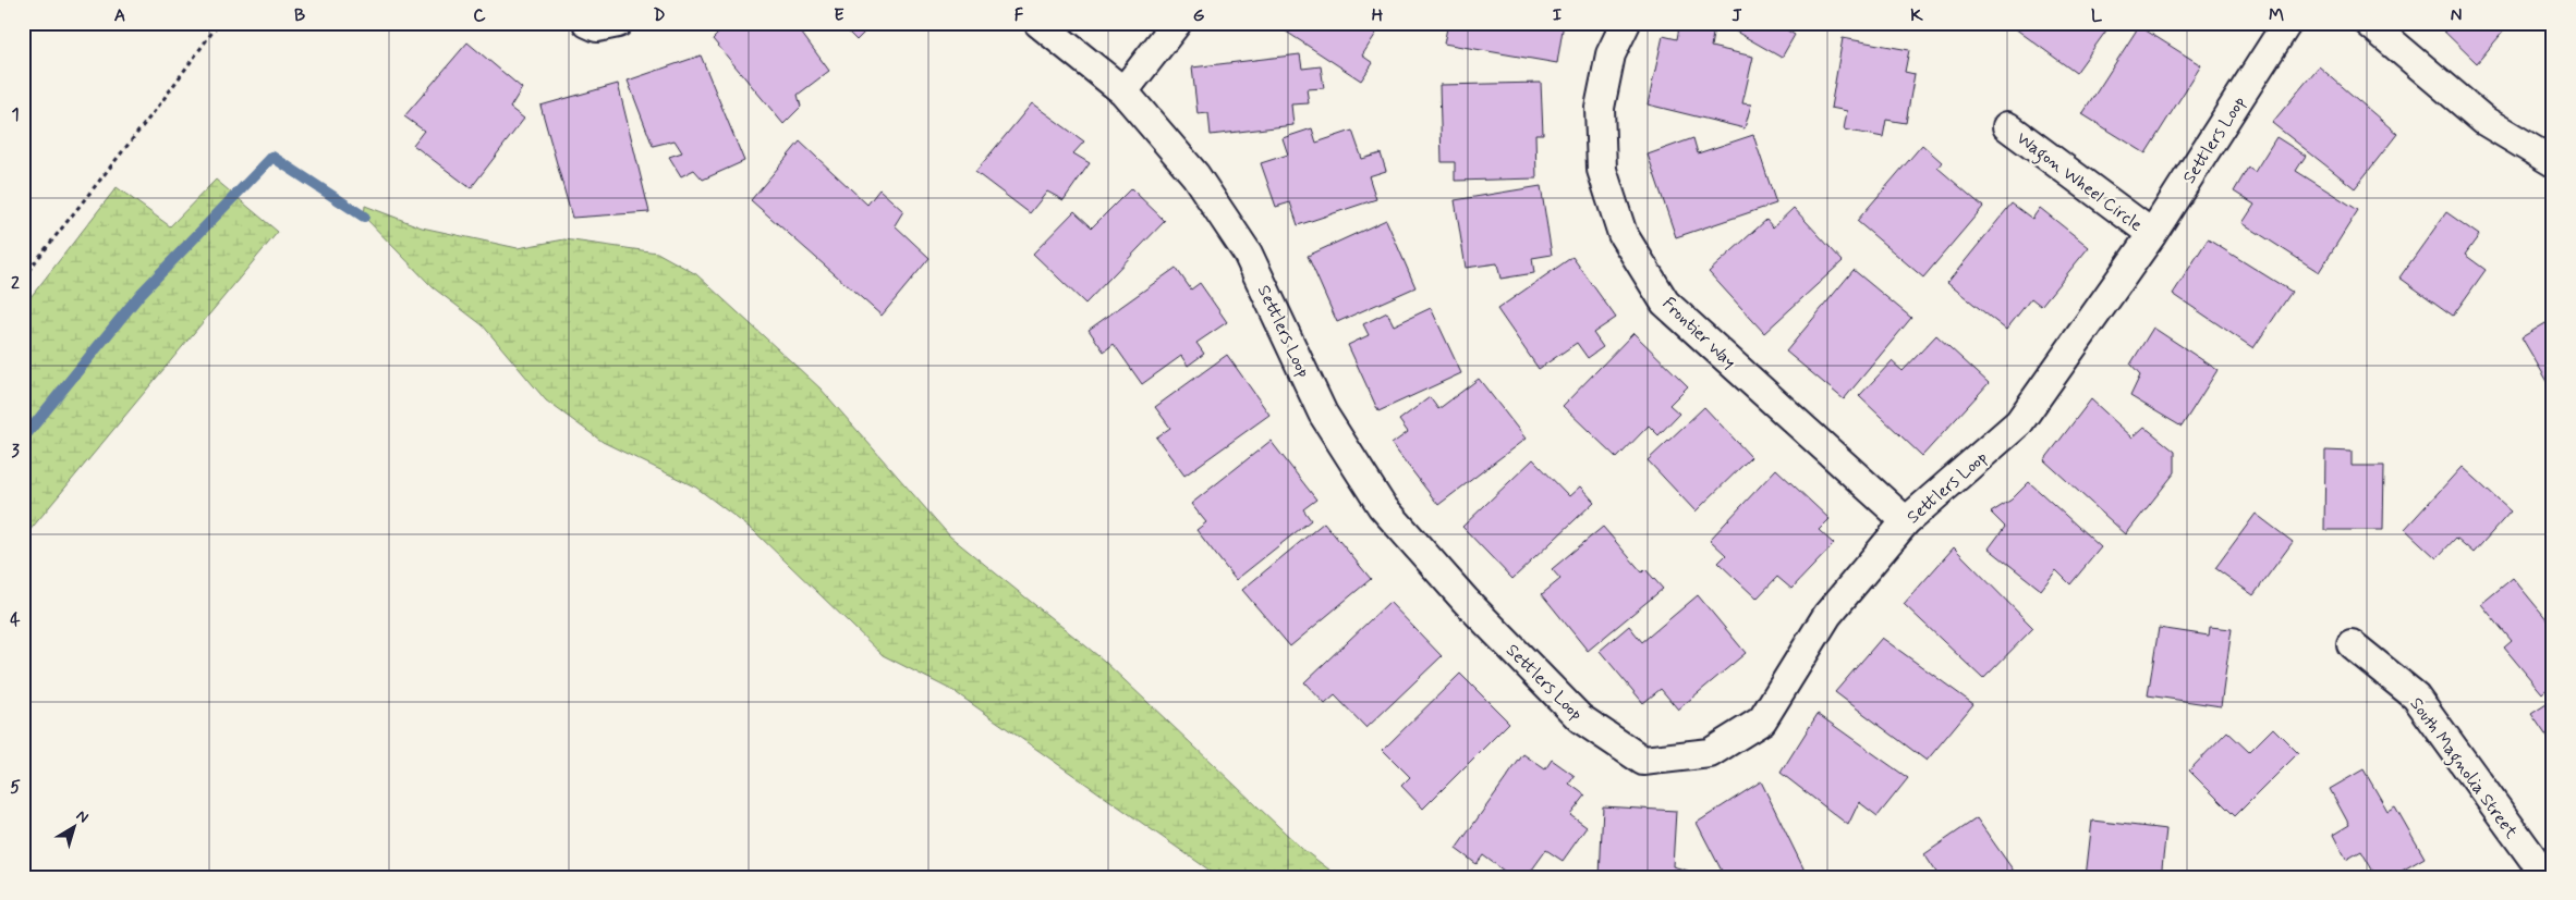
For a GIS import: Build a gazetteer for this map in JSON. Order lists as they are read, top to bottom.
{
  "streets": {
    "street": [
      "Settlers Loop",
      "Wagon Wheel Circle",
      "Frontier Way",
      "South Magnolia Street"
    ]
  },
  "crossings": [
    ["Settlers Loop", "Wagon Wheel Circle"],
    ["Settlers Loop", "Frontier Way"]
  ],
  "north": "top right",
  "grid": {
    "columns": [
      "A",
      "B",
      "C",
      "D",
      "E",
      "F",
      "G",
      "H",
      "I",
      "J",
      "K",
      "L",
      "M",
      "N"
    ],
    "rows": [
      "1",
      "2",
      "3",
      "4",
      "5"
    ]
  }
}
